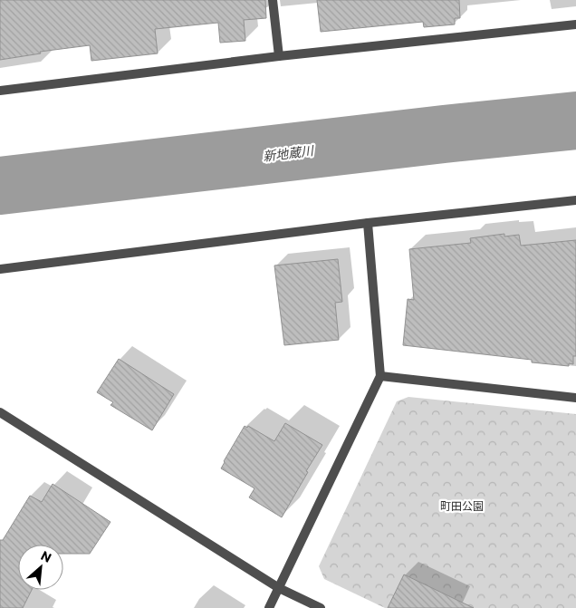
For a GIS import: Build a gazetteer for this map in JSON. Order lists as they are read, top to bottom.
{
  "water": ["新地蔵川"],
  "parks": ["町田公園"],
  "north": "top right"
}
